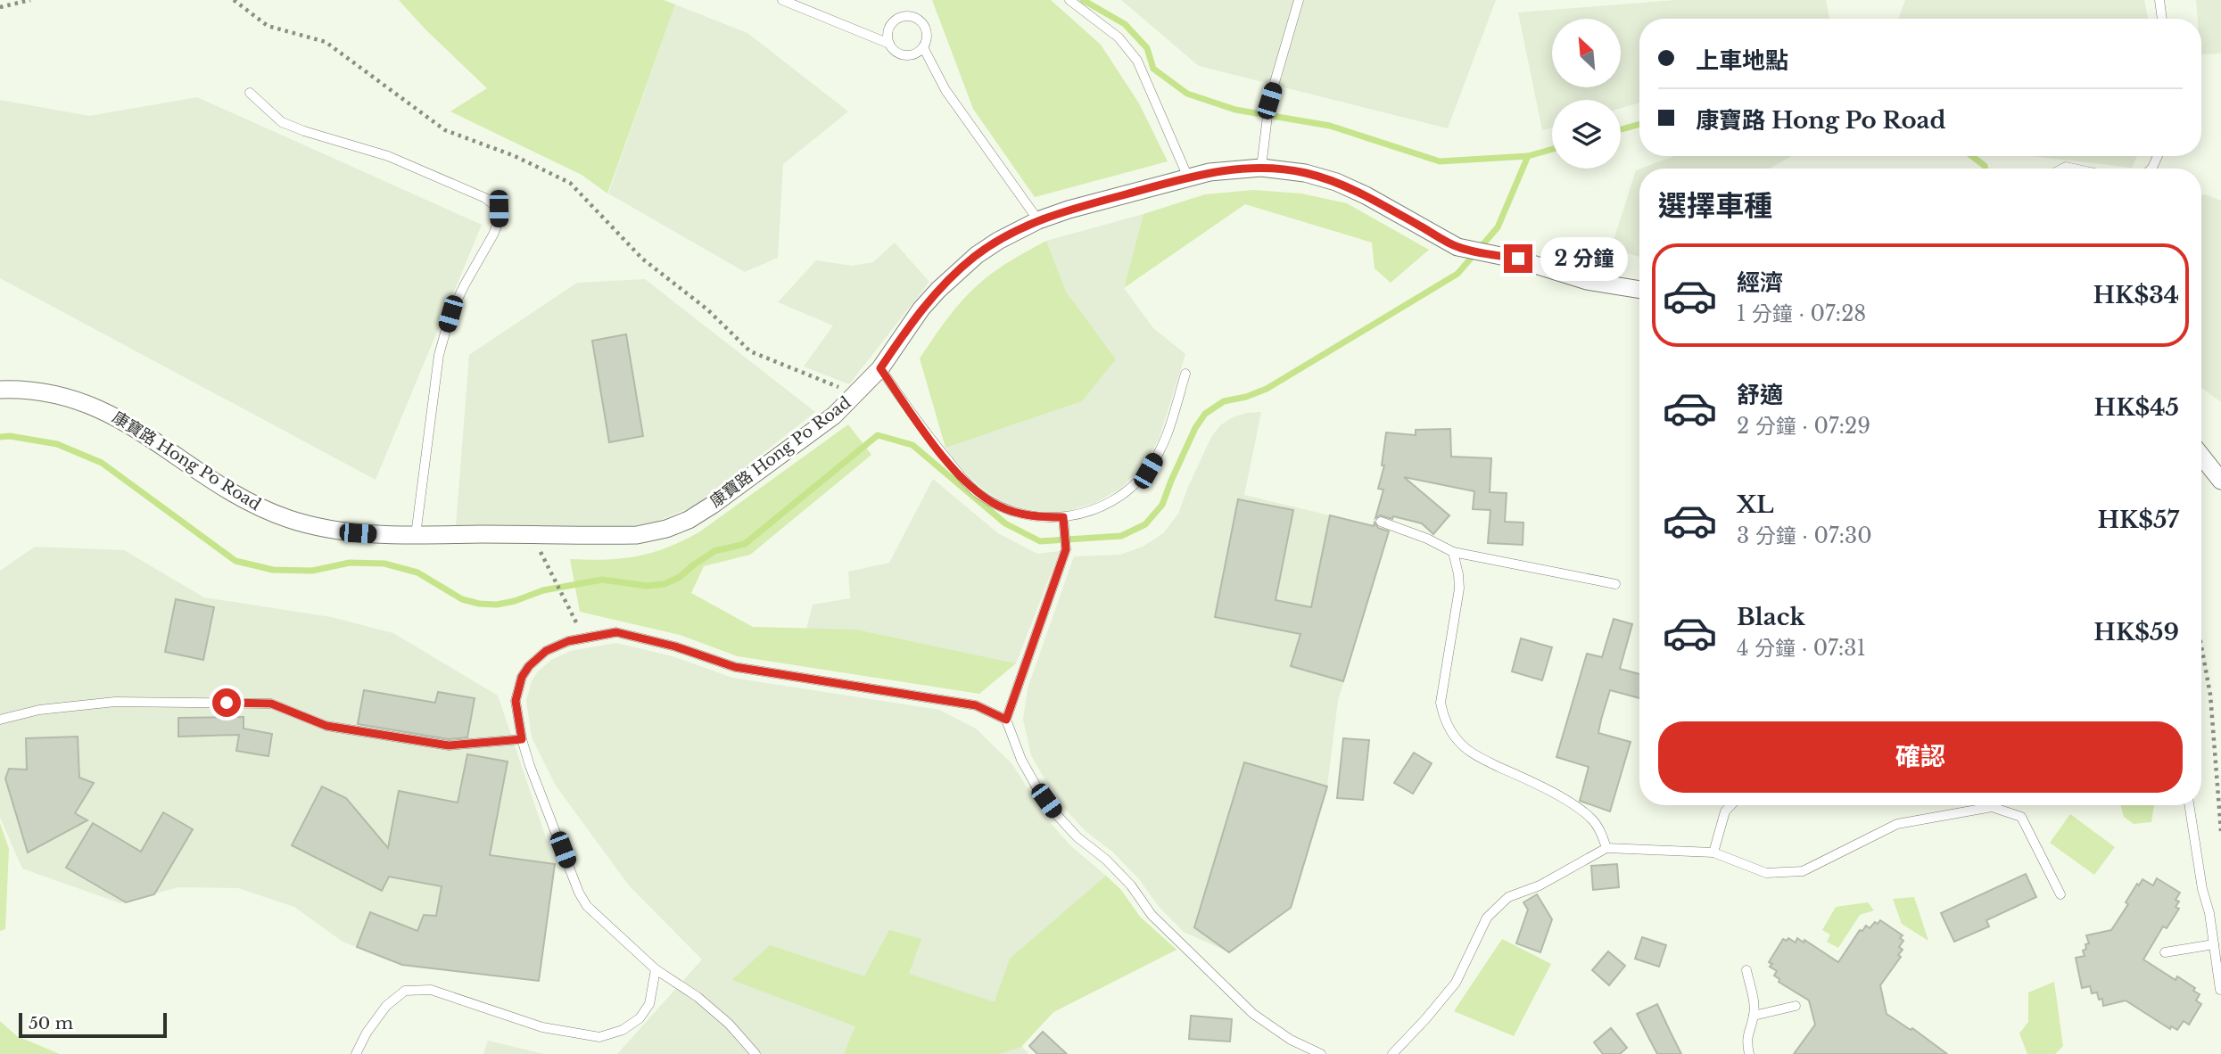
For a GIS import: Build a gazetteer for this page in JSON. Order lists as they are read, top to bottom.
{
  "streets": {
    "street": ["康寶路 Hong Po Road"]
  },
  "scale_bar": "50 m",
  "north": "top left",
  "page": {
    "banner": ["上車地點", "康寶路 Hong Po Road"],
    "heading": "選擇車種",
    "bubble": "2 分鐘",
    "list": [
      {
        "name": "經濟",
        "note": "1 分鐘 · 07:28",
        "value": "HK$34"
      },
      {
        "name": "舒適",
        "note": "2 分鐘 · 07:29",
        "value": "HK$45"
      },
      {
        "name": "XL",
        "note": "3 分鐘 · 07:30",
        "value": "HK$57"
      },
      {
        "name": "Black",
        "note": "4 分鐘 · 07:31",
        "value": "HK$59"
      }
    ],
    "buttons": "確認",
    "scale": "50 m"
  }
}
